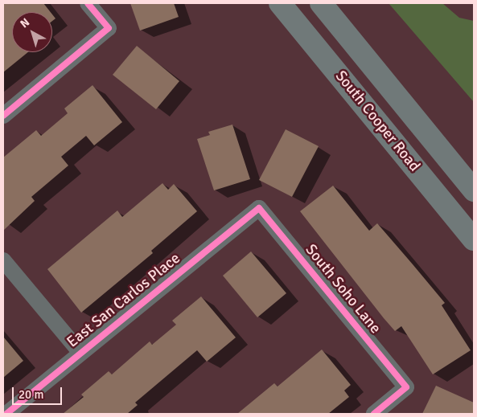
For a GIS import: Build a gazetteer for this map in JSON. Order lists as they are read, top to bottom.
{
  "streets": {
    "main road": ["South Cooper Road"],
    "street": ["South Soho Lane", "East San Carlos Place"]
  },
  "crossings": [
    ["South Soho Lane", "East San Carlos Place"]
  ],
  "scale_bar": "20 m",
  "north": "top left"
}
